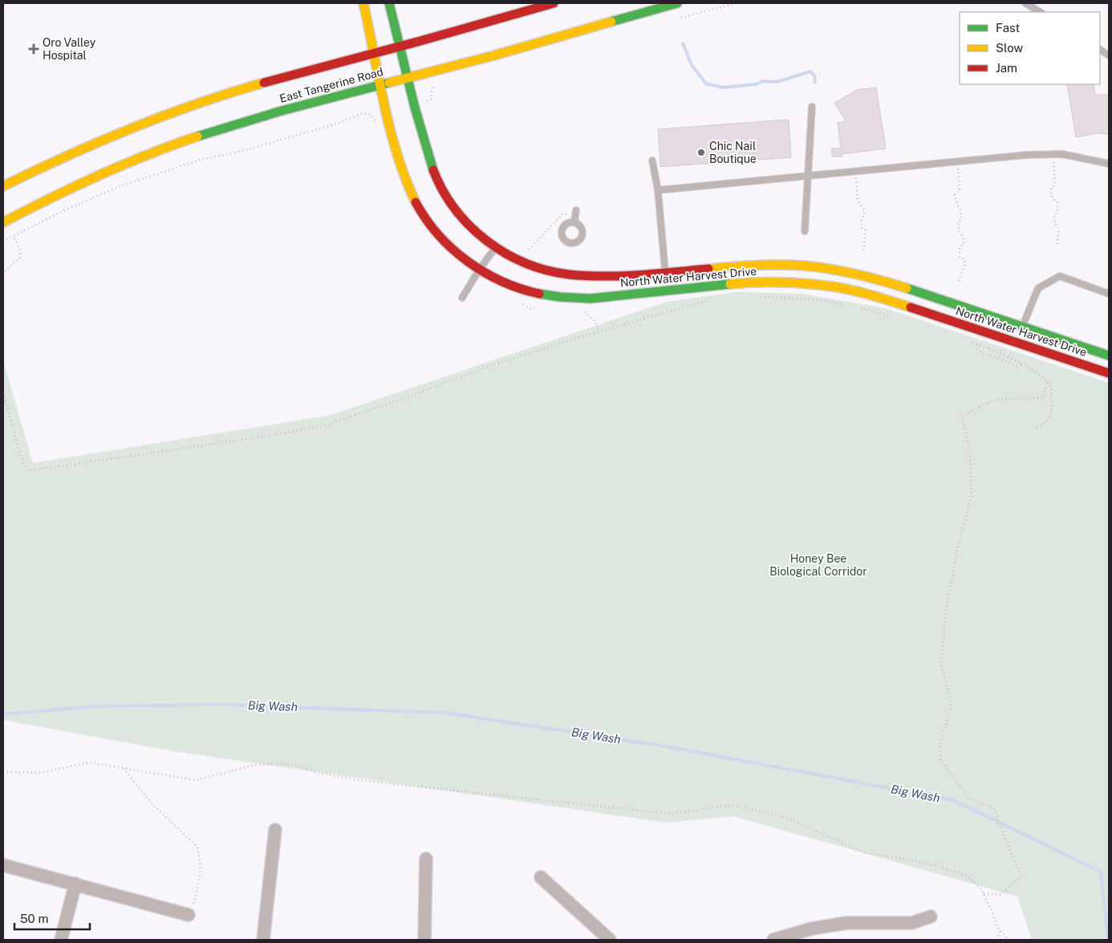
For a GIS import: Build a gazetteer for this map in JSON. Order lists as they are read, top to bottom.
{
  "streets": {
    "street": ["East Tangerine Road", "North Water Harvest Drive"]
  },
  "crossings": [
    ["East Tangerine Road", "North Water Harvest Drive"]
  ],
  "water": ["Big Wash"],
  "parks": ["Honey Bee Biological Corridor"],
  "places": {
    "health": ["Oro Valley Hospital"],
    "other": ["Chic Nail Boutique"]
  },
  "legend": ["Fast", "Slow", "Jam"],
  "scale_bar": "50 m"
}
